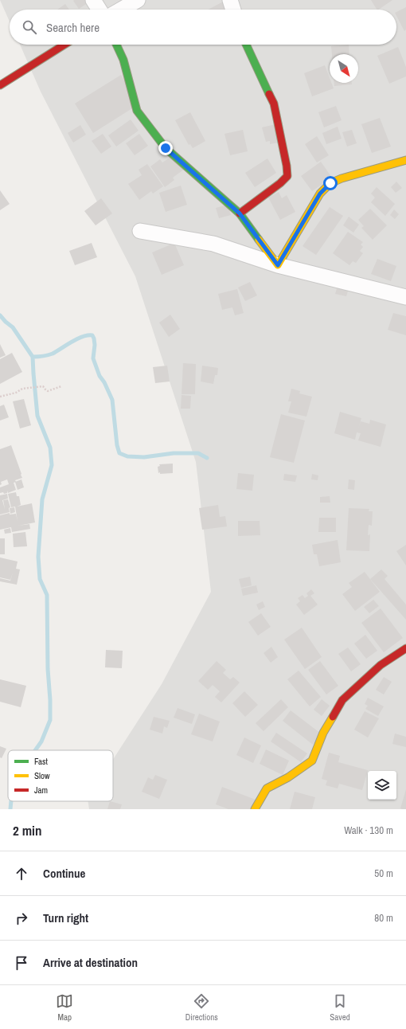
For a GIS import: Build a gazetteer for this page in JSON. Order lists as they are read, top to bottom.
{
  "legend": ["Fast", "Slow", "Jam"],
  "north": "bottom right",
  "page": {
    "search": "Search here",
    "heading": ["2 min", "Walk · 130 m"],
    "list": [
      ["Continue", "50 m"],
      ["Turn right", "80 m"],
      "Arrive at destination"
    ],
    "nav": ["Map", "Directions", "Saved"]
  }
}
